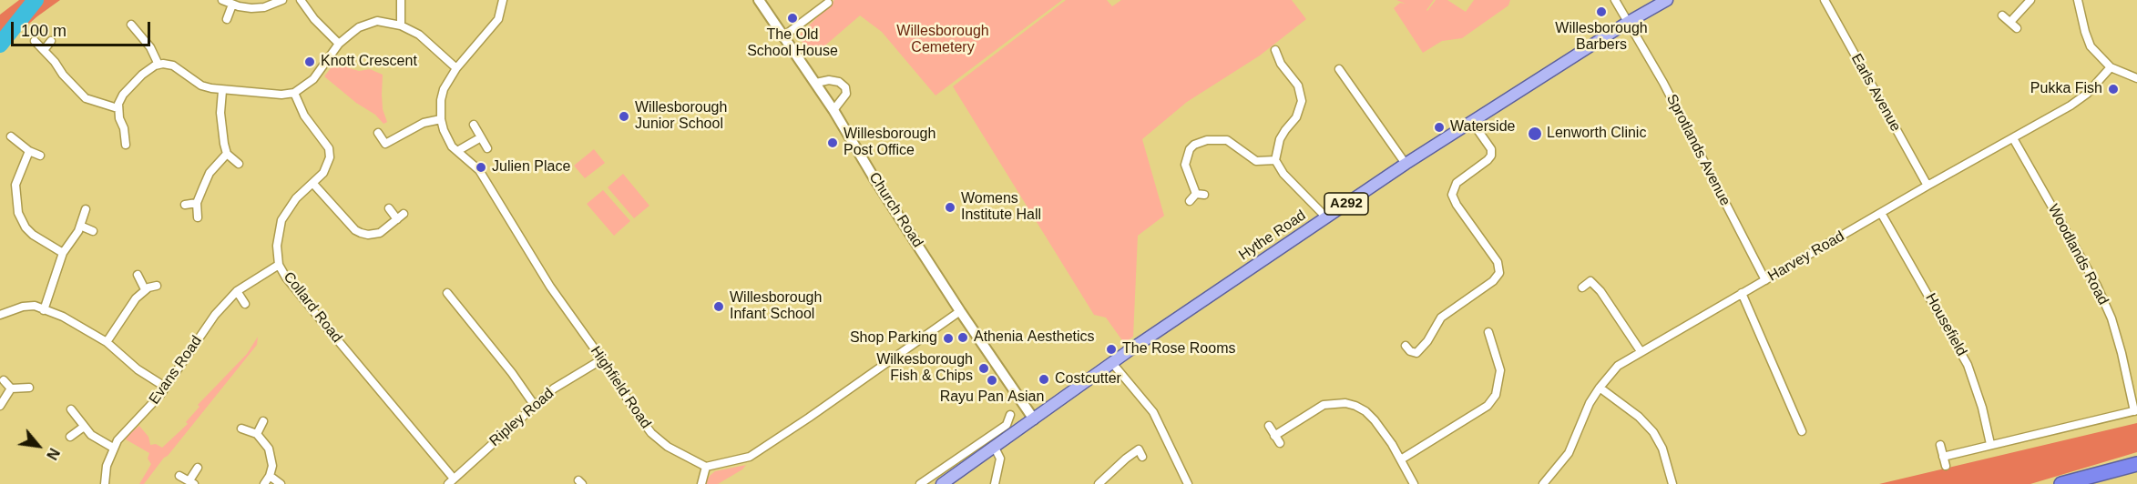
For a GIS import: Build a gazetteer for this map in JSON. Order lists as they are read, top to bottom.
{
  "streets": {
    "main road": ["A292", "Hythe Road"],
    "street": [
      "Earls Avenue",
      "Sprotlands Avenue",
      "Church Road",
      "Woodlands Road",
      "Harvey Road",
      "Collard Road",
      "Housefield",
      "Evans Road",
      "Highfield Road",
      "Ripley Road"
    ]
  },
  "crossings": [
    ["Earls Avenue", "Harvey Road"],
    ["Sprotlands Avenue", "Hythe Road"],
    ["Sprotlands Avenue", "Harvey Road"],
    ["Church Road", "Hythe Road"],
    ["Woodlands Road", "Harvey Road"],
    ["Harvey Road", "Housefield"],
    ["Collard Road", "Evans Road"],
    ["Collard Road", "Ripley Road"],
    ["Highfield Road", "Ripley Road"]
  ],
  "parks": ["Willesborough Cemetery"],
  "places": [
    "Willesborough Barbers",
    "The Old School House",
    "Knott Crescent",
    "Pukka Fish",
    "Willesborough Junior School",
    "Waterside",
    "Lenworth Clinic",
    "Willesborough Post Office",
    "Julien Place",
    "Womens Institute Hall",
    "Willesborough Infant School",
    "Athenia Aesthetics",
    "Shop Parking",
    "The Rose Rooms",
    "Wilkesborough Fish & Chips",
    "Costcutter",
    "Rayu Pan Asian"
  ],
  "scale_bar": "100 m",
  "north": "bottom right"
}
